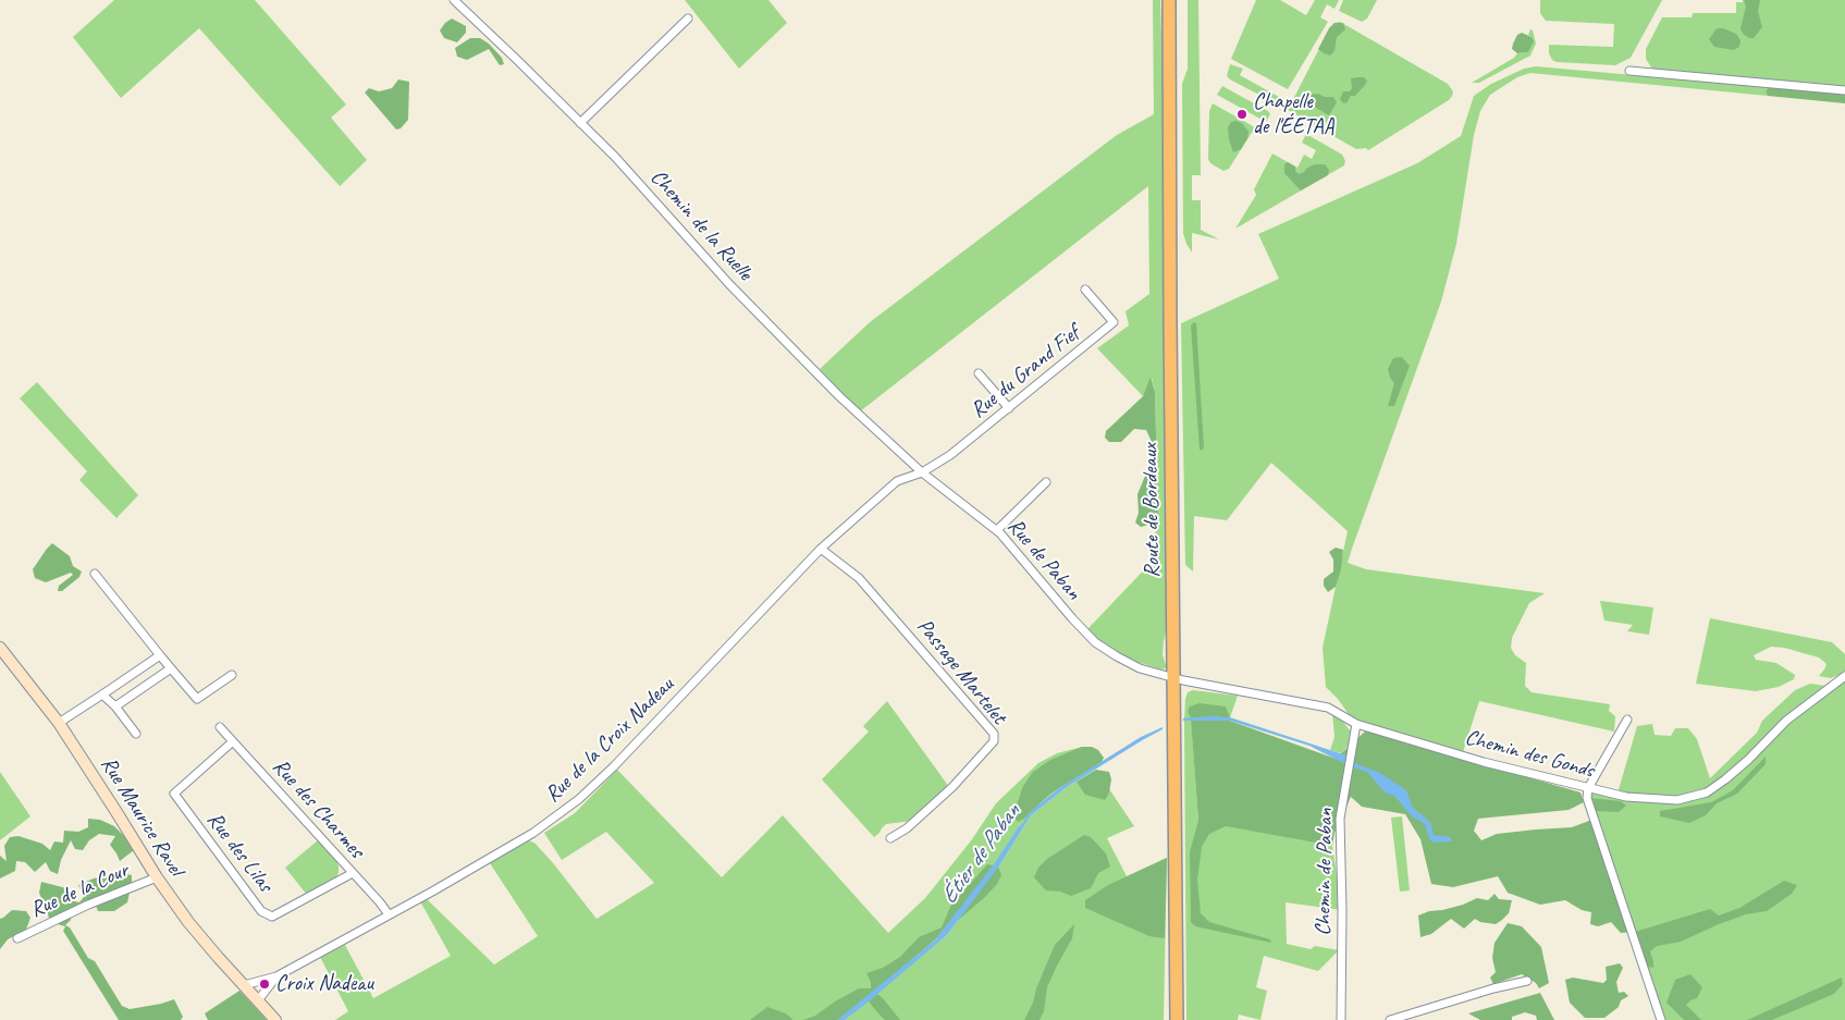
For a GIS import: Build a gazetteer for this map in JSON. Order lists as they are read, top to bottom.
{
  "streets": {
    "main road": ["Route de Bordeaux"],
    "street": [
      "Chemin de la Ruelle",
      "Rue du Grand Fief",
      "Rue de Paban",
      "Passage Martelet",
      "Rue de la Croix Nadeau",
      "Chemin des Gonds",
      "Rue des Charmes",
      "Rue Maurice Ravel",
      "Rue des Lilas",
      "Chemin de Paban",
      "Rue de la Cour"
    ]
  },
  "crossings": [
    ["Chemin de la Ruelle", "Rue du Grand Fief"],
    ["Chemin de la Ruelle", "Rue de Paban"],
    ["Chemin de la Ruelle", "Rue de la Croix Nadeau"],
    ["Rue du Grand Fief", "Rue de Paban"],
    ["Rue du Grand Fief", "Rue de la Croix Nadeau"],
    ["Route de Bordeaux", "Rue de Paban"],
    ["Route de Bordeaux", "Chemin des Gonds"],
    ["Rue de Paban", "Rue de la Croix Nadeau"],
    ["Rue de Paban", "Chemin des Gonds"],
    ["Passage Martelet", "Rue de la Croix Nadeau"],
    ["Rue de la Croix Nadeau", "Rue des Charmes"],
    ["Chemin des Gonds", "Chemin de Paban"],
    ["Rue des Charmes", "Rue des Lilas"],
    ["Rue Maurice Ravel", "Rue de la Cour"]
  ],
  "water": ["Étier de Paban"],
  "places": ["Chapelle de l'ÉETAA", "Croix Nadeau"]
}
